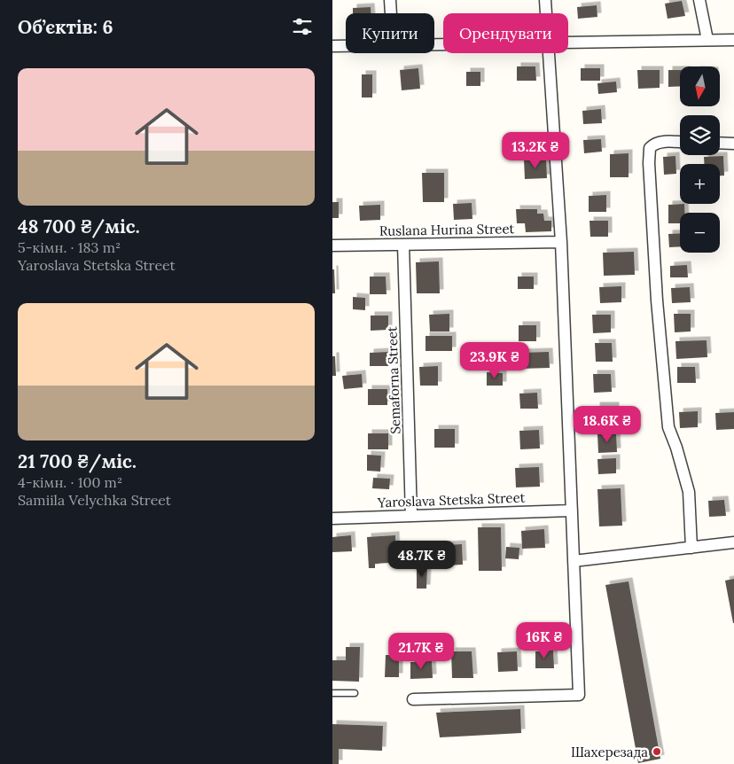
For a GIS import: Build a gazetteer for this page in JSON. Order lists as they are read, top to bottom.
{
  "streets": {
    "street": ["Ruslana Hurina Street", "Semaforna Street", "Yaroslava Stetska Street"]
  },
  "crossings": [
    ["Ruslana Hurina Street", "Semaforna Street"],
    ["Semaforna Street", "Yaroslava Stetska Street"]
  ],
  "places": ["Шахерезада"],
  "north": "bottom",
  "page": {
    "heading": "Об’єктів: 6",
    "chip": ["Купити", "Орендувати"],
    "list": [
      {
        "name": "48 700 ₴/міс.",
        "note": "5-кімн. · 183 m² · Yaroslava Stetska Street"
      },
      {
        "name": "21 700 ₴/міс.",
        "note": "4-кімн. · 100 m² · Samiila Velychka Street"
      }
    ],
    "map_buttons": ["+", "−"],
    "price": [
      "13.2K ₴",
      "23.9K ₴",
      "18.6K ₴",
      "48.7K ₴",
      "16K ₴",
      "21.7K ₴"
    ]
  }
}
